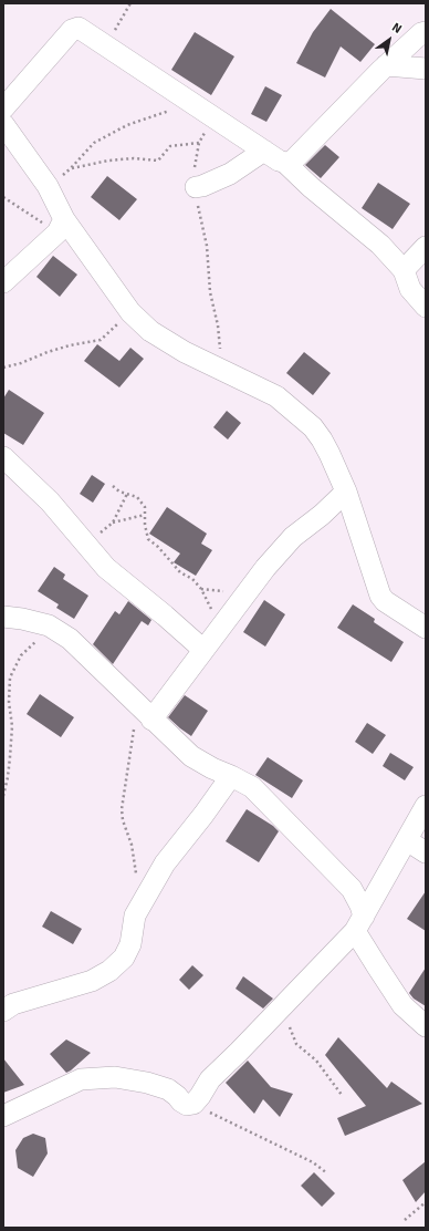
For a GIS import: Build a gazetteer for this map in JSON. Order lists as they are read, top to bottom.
{
  "north": "top right"
}
